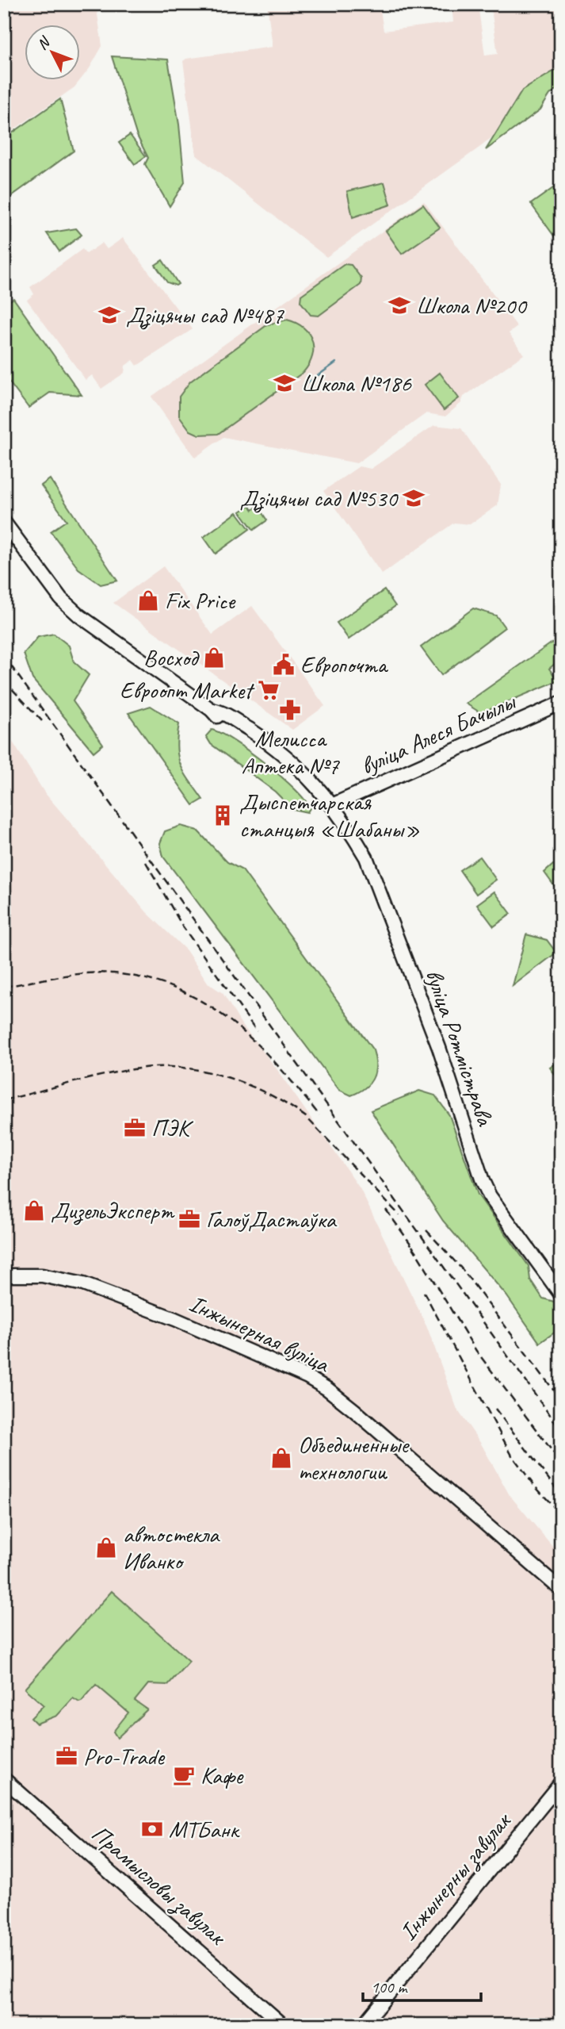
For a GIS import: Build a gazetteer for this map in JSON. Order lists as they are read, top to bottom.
{
  "streets": {
    "street": [
      "вуліца Алеся Бачылы",
      "вуліца Ротмістрава",
      "Інжынерная вуліца",
      "Інжынерны завулак",
      "Прамысловы завулак"
    ]
  },
  "crossings": [
    ["вуліца Алеся Бачылы", "вуліца Ротмістрава"]
  ],
  "places": {
    "school or university": [
      "Школа №200",
      "Дзіцячы сад №487",
      "Школа №186",
      "Дзіцячы сад №530"
    ],
    "shop": [
      "Fix Price",
      "Восход",
      "ДизельЭксперт",
      "Объединенные технологии",
      "автостекла Иванко"
    ],
    "public building": ["Европочта"],
    "supermarket": ["Евроопт Market"],
    "pharmacy": ["Мелисса Аптека №7"],
    "building": ["Дыспетчарская станцыя «Шабаны»"],
    "office": ["ПЭК", "ГалоўДастаўка", "Pro-Trade"],
    "cafe": ["Кафе"],
    "bank": ["МТБанк"]
  },
  "scale_bar": "100 m",
  "north": "top left"
}
